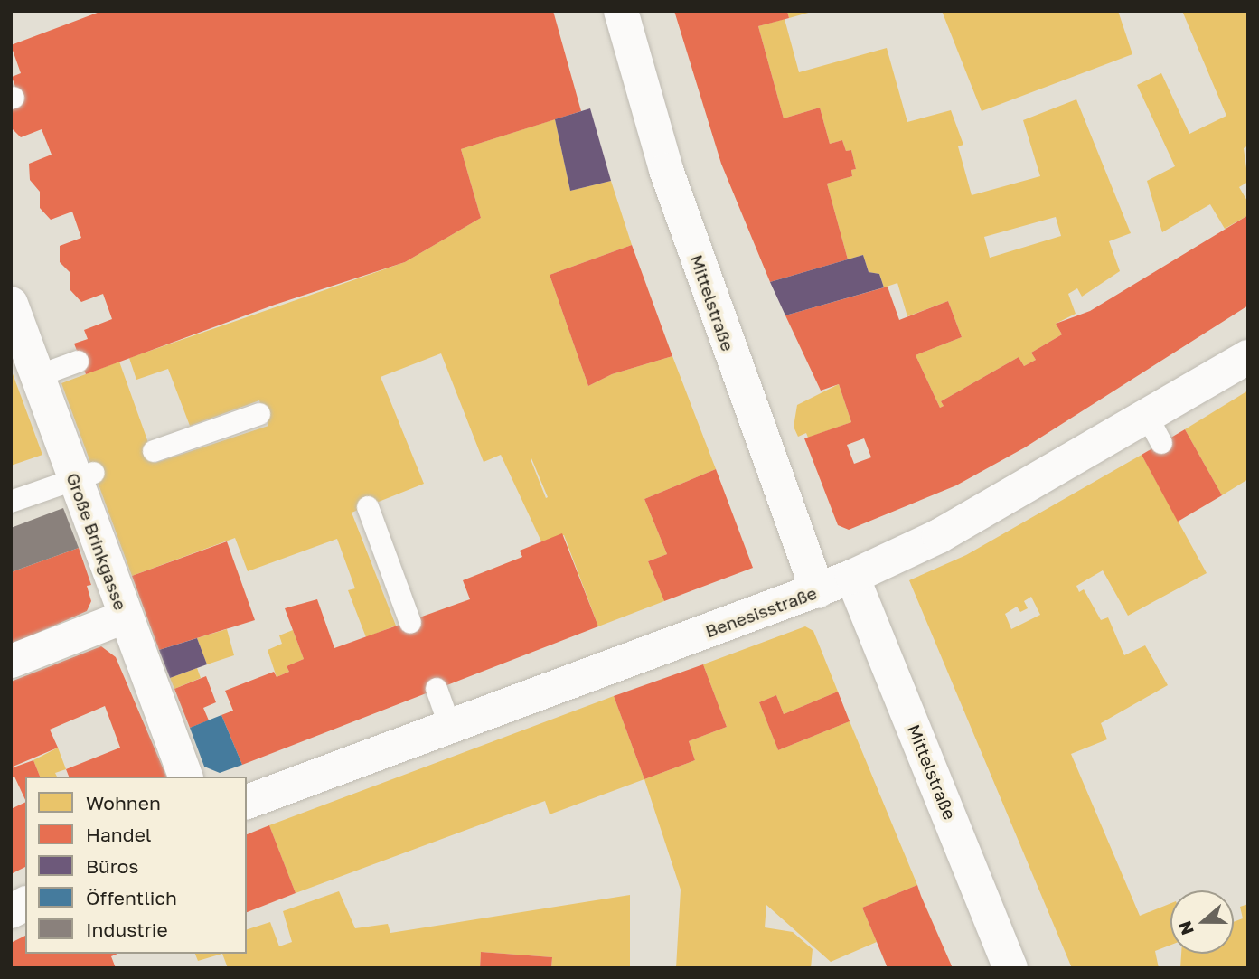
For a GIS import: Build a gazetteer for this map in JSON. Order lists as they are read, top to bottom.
{
  "streets": {
    "street": ["Mittelstraße", "Große Brinkgasse", "Benesisstraße"]
  },
  "crossings": [
    ["Mittelstraße", "Benesisstraße"]
  ],
  "legend": [
    "Wohnen",
    "Handel",
    "Büros",
    "Öffentlich",
    "Industrie"
  ],
  "north": "left"
}
